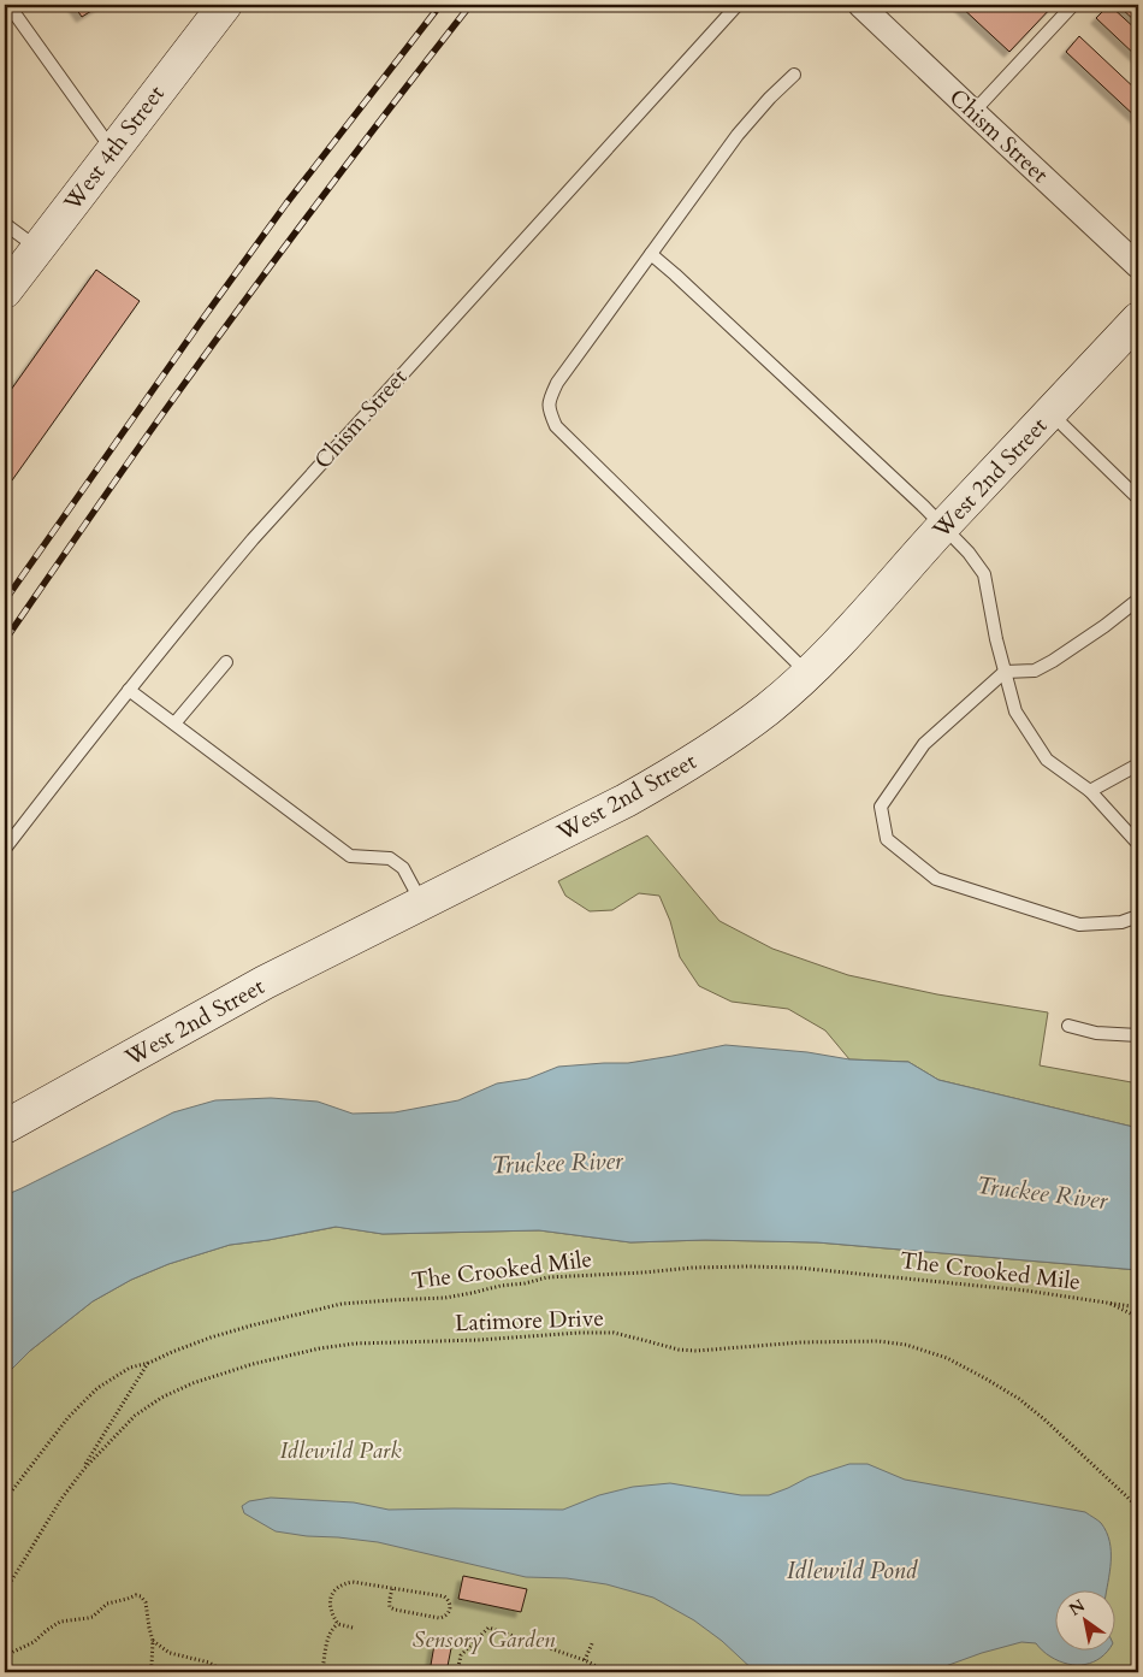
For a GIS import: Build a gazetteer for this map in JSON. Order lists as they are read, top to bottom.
{
  "streets": {
    "street": ["Chism Street", "West 4th Street", "West 2nd Street"],
    "path": ["The Crooked Mile", "Latimore Drive"]
  },
  "water": ["Truckee River", "Idlewild Pond"],
  "parks": ["Idlewild Park", "Sensory Garden"],
  "north": "top left"
}
